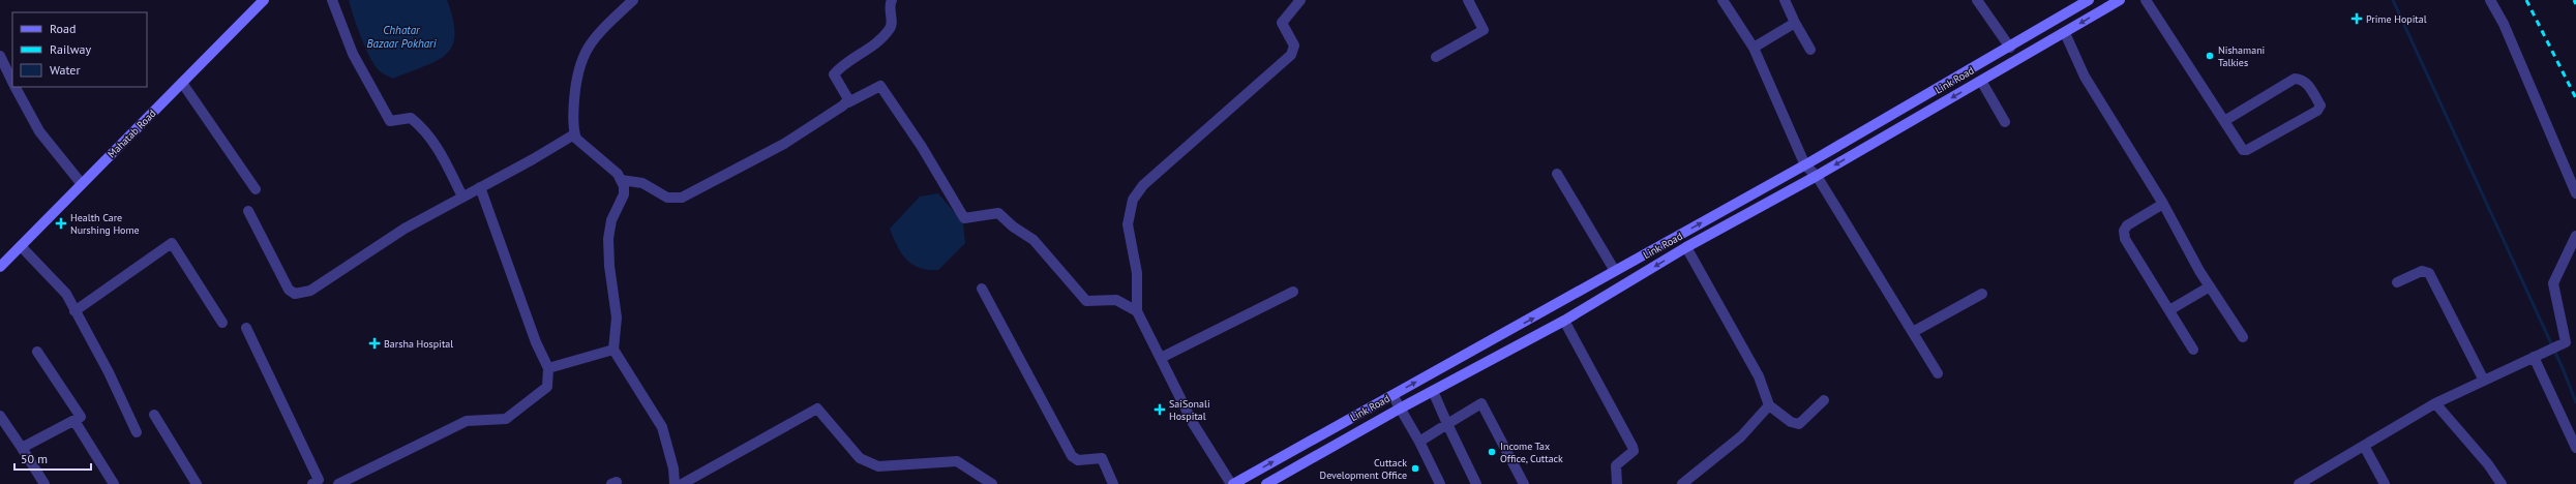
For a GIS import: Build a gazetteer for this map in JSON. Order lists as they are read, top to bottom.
{
  "streets": {
    "main road": ["Link Road", "Mahatab Road"]
  },
  "water": ["Chhatar Bazaar Pokhari"],
  "places": {
    "health": [
      "Prime Hopital",
      "Health Care Nurshing Home",
      "Barsha Hospital",
      "SaiSonali Hospital"
    ],
    "other": ["Nishamani Talkies", "Income Tax Office, Cuttack", "Cuttack Development Office"]
  },
  "legend": ["Road", "Railway", "Water"],
  "scale_bar": "50 m"
}
